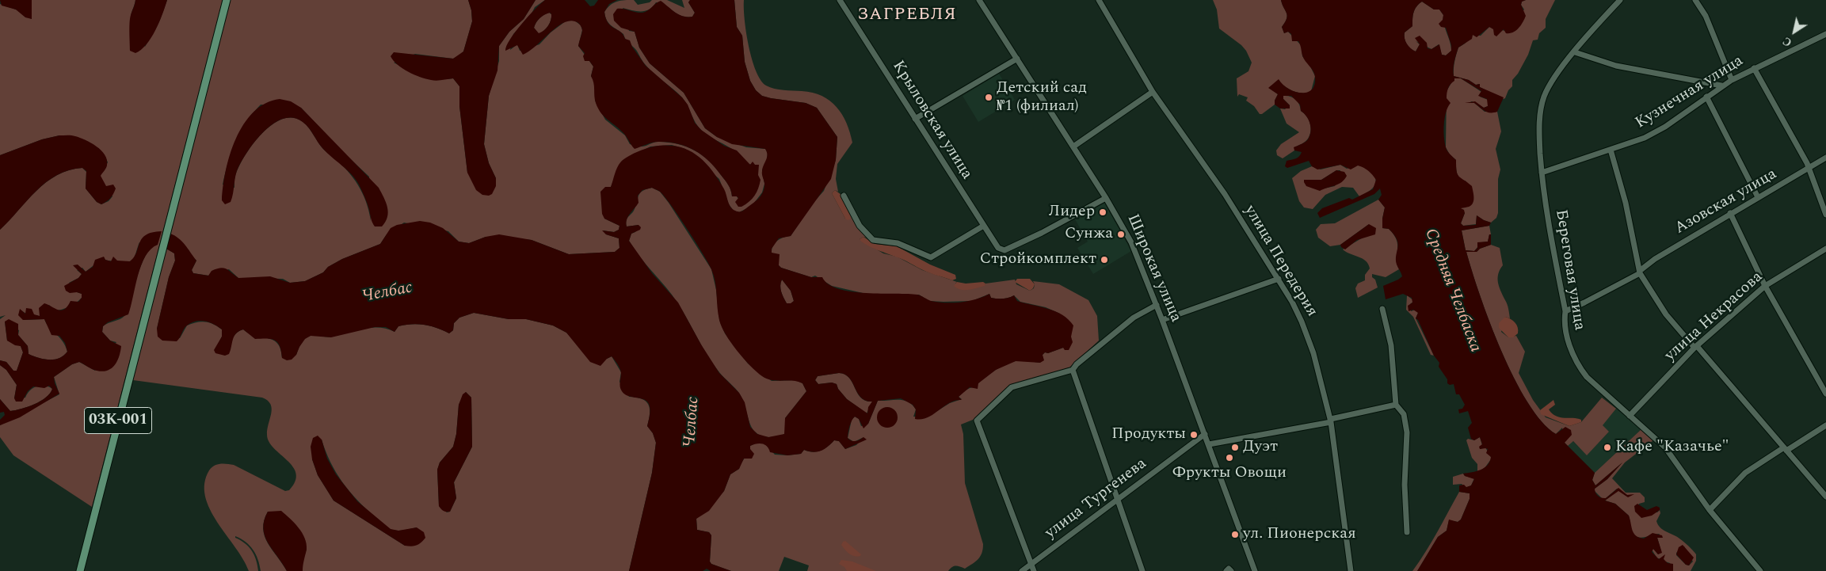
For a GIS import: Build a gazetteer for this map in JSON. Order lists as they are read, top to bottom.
{
  "streets": {
    "main road": ["03К-001"],
    "street": [
      "Кузнечная улица",
      "Крыловская улица",
      "Азовская улица",
      "улица Передерия",
      "Широкая улица",
      "Береговая улица",
      "улица Некрасова",
      "улица Тургенева"
    ]
  },
  "crossings": [
    ["Кузнечная улица", "Береговая улица"],
    ["Крыловская улица", "Широкая улица"],
    ["Азовская улица", "Береговая улица"],
    ["Широкая улица", "улица Тургенева"],
    ["Береговая улица", "улица Некрасова"]
  ],
  "districts": ["ЗАГРЕБЛЯ"],
  "water": ["Средняя Челбаска", "Челбас"],
  "places": [
    "Детский сад №1 (филиал)",
    "Лидер",
    "Сунжа",
    "Стройкомплект",
    "Продукты",
    "Дуэт",
    "Кафе \"Казачье\"",
    "Фрукты Овощи",
    "ул. Пионерская"
  ],
  "north": "bottom left"
}
